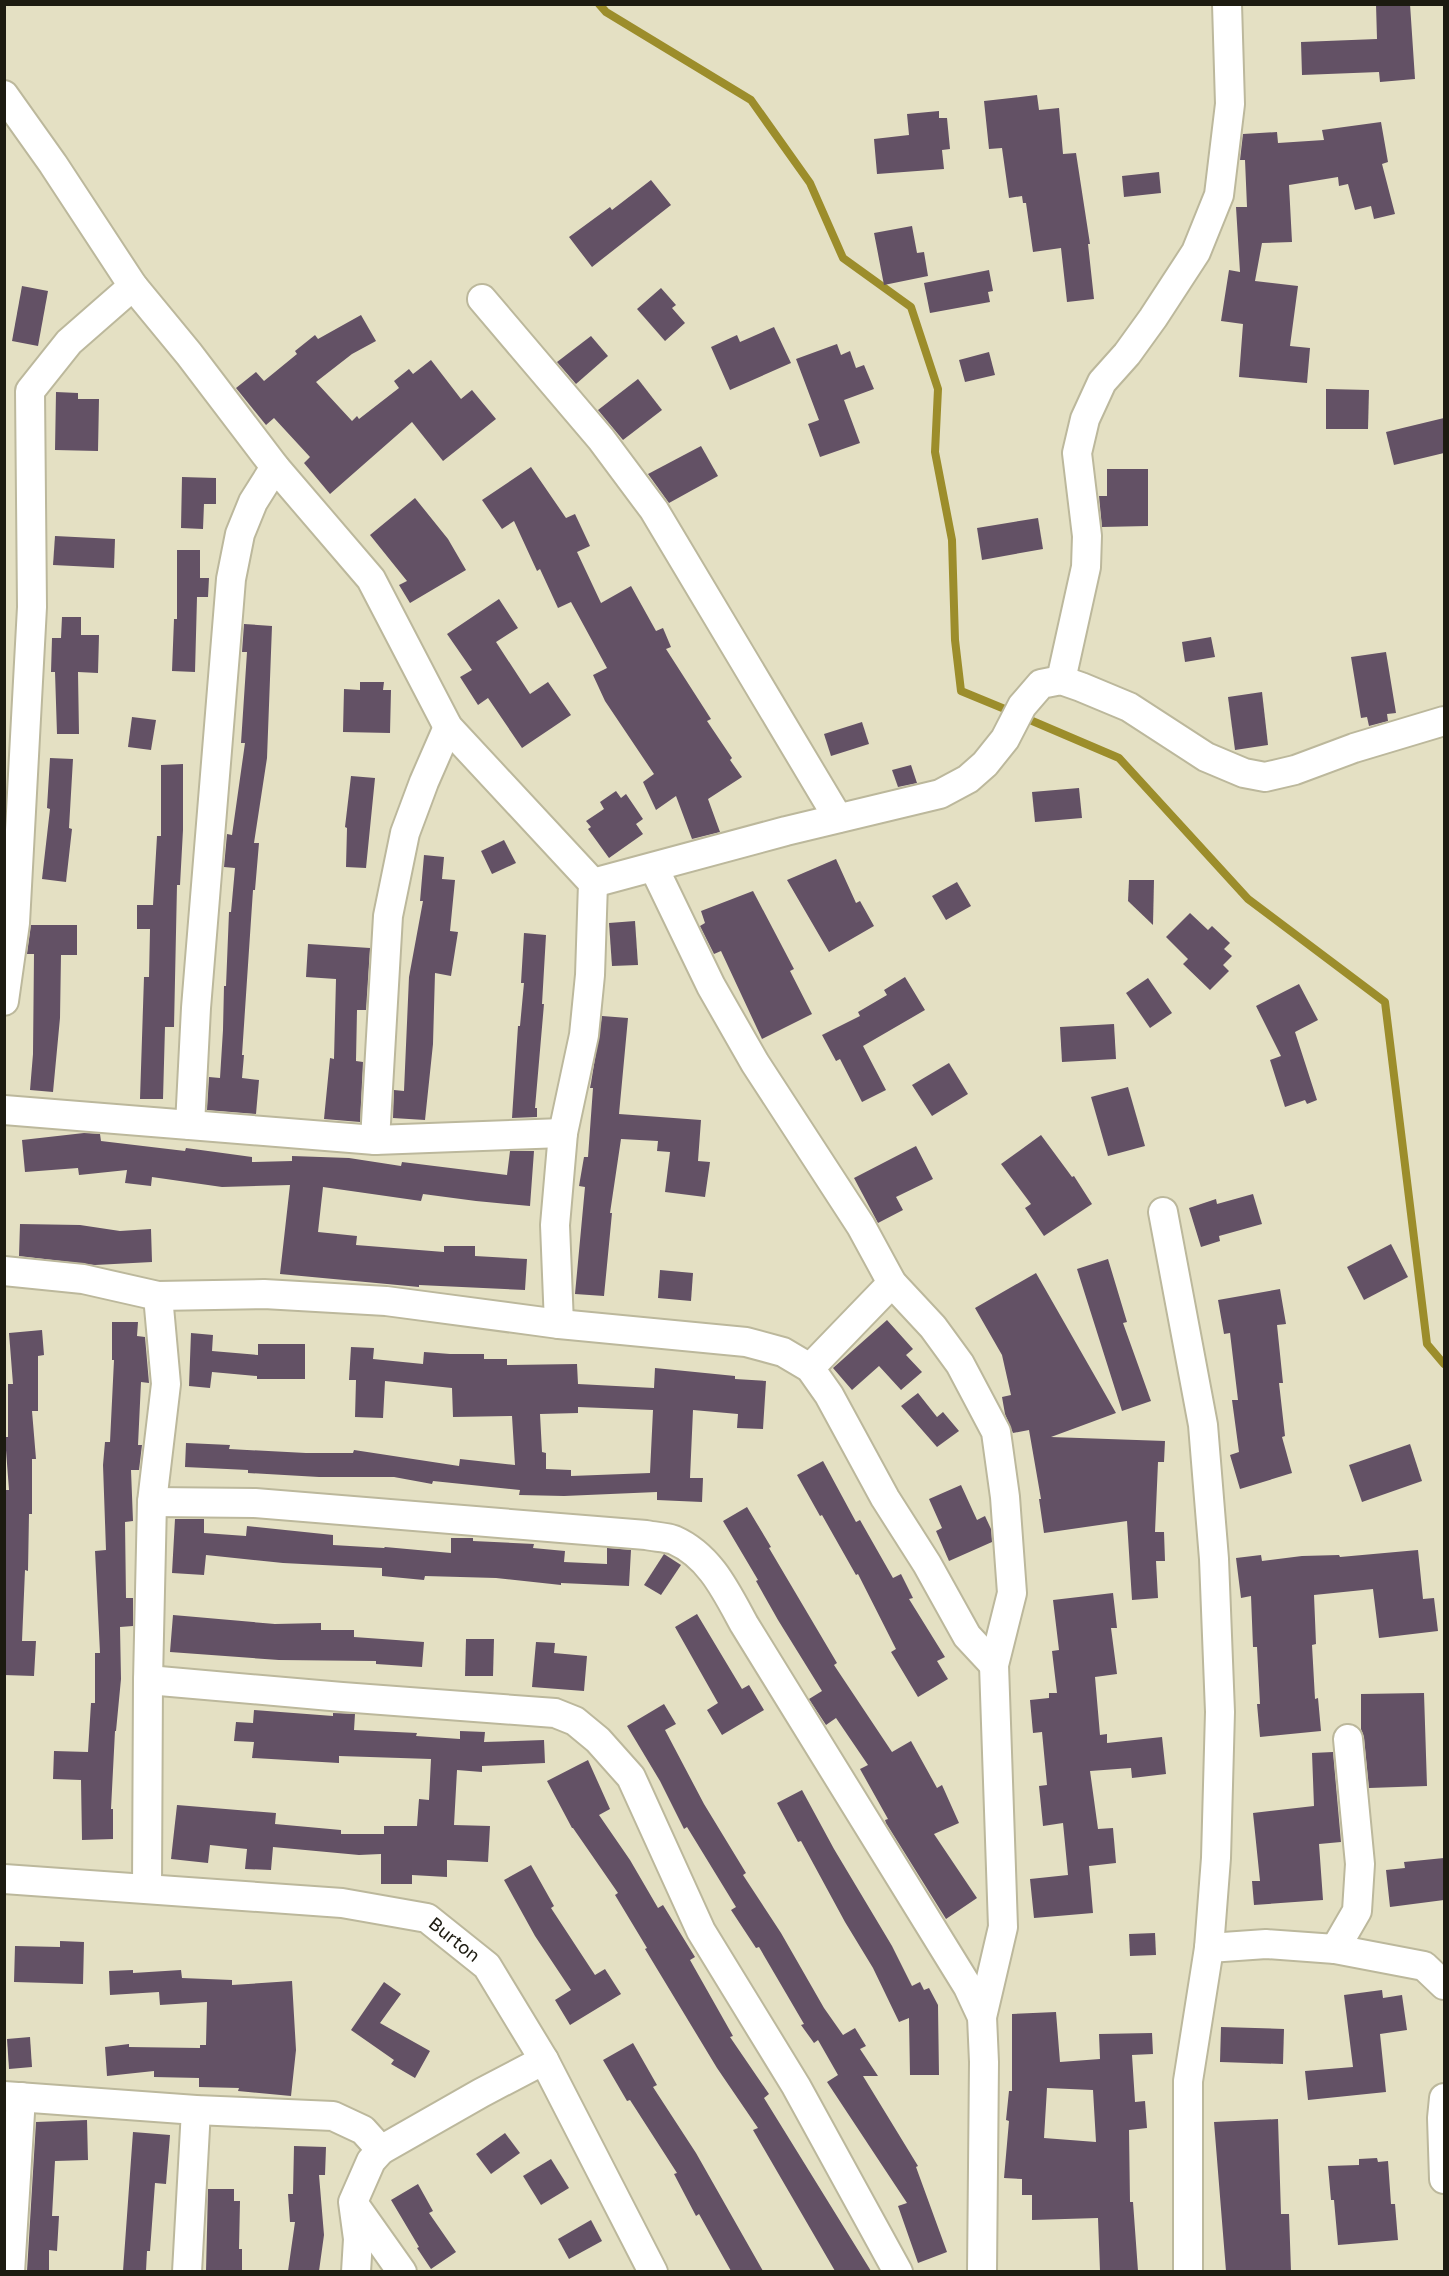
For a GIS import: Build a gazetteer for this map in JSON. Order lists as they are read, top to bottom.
{
  "streets": {
    "street": ["Burton"]
  }
}
